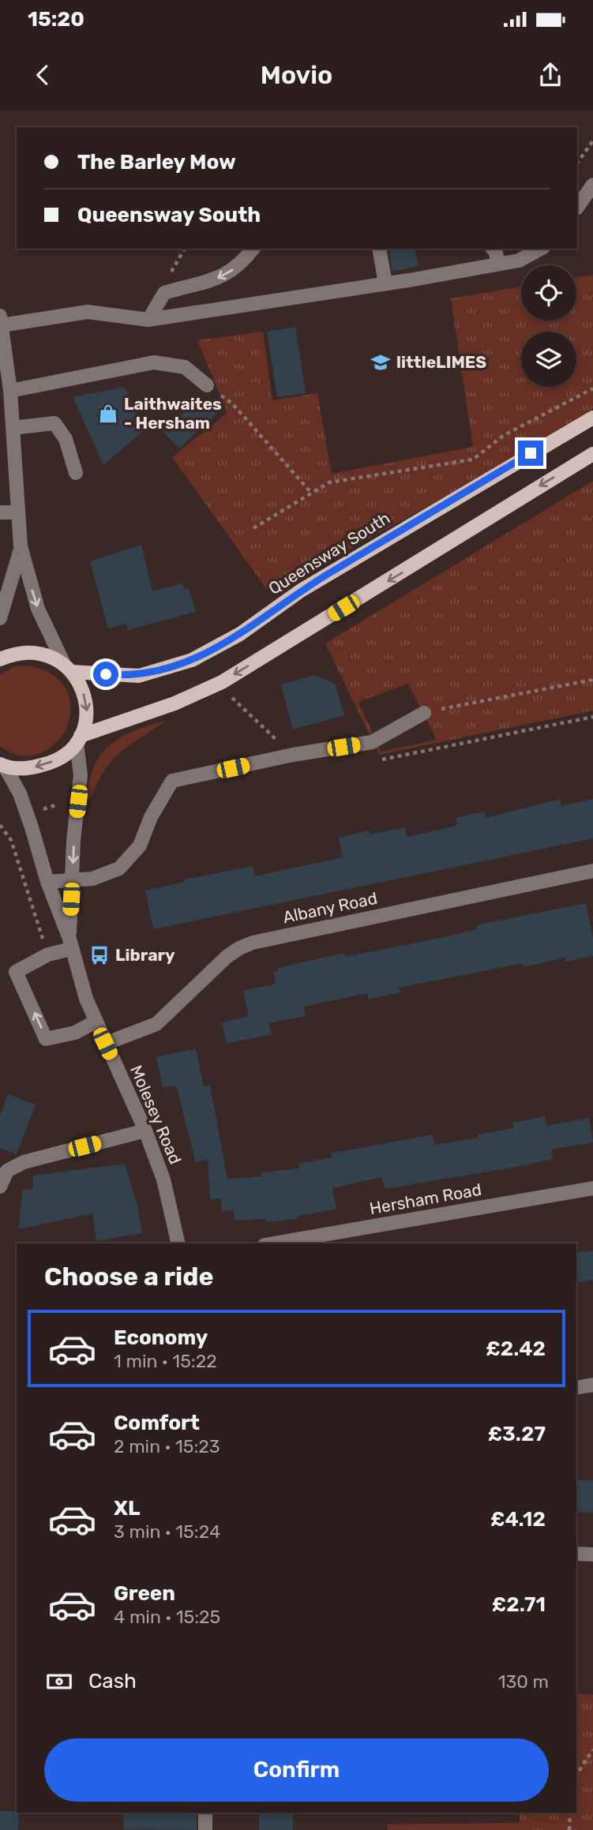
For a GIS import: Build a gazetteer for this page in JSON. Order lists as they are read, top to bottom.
{
  "streets": {
    "main road": ["Queensway South"],
    "street": ["Albany Road", "Molesey Road", "Hersham Road"]
  },
  "crossings": [
    ["Albany Road", "Molesey Road"]
  ],
  "places": {
    "school or university": ["littleLIMES"],
    "shop": ["Laithwaites - Hersham"],
    "bus stop": ["Library"]
  },
  "page": {
    "status": "15:20",
    "header": "Movio",
    "banner": ["The Barley Mow", "Queensway South"],
    "heading": "Choose a ride",
    "list": [
      {
        "name": "Economy",
        "note": "1 min · 15:22",
        "value": "£2.42"
      },
      {
        "name": "Comfort",
        "note": "2 min · 15:23",
        "value": "£3.27"
      },
      {
        "name": "XL",
        "note": "3 min · 15:24",
        "value": "£4.12"
      },
      {
        "name": "Green",
        "note": "4 min · 15:25",
        "value": "£2.71"
      }
    ],
    "pay": ["Cash", "130 m"],
    "buttons": "Confirm"
  }
}
